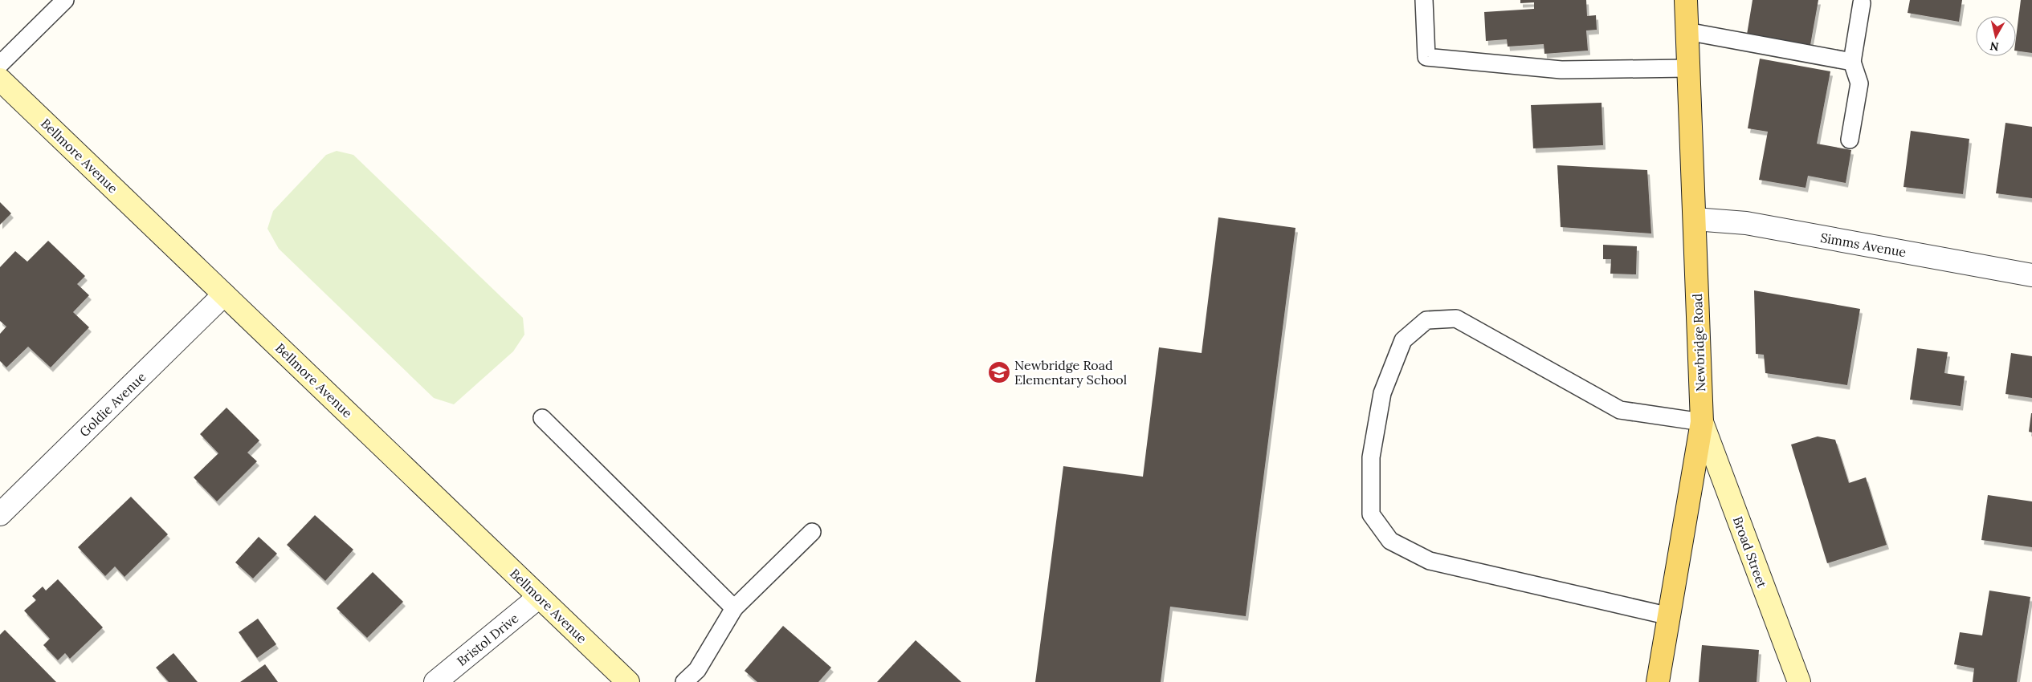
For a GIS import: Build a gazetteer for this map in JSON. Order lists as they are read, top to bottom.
{
  "streets": {
    "main road": ["Bellmore Avenue", "Newbridge Road", "Broad Street"],
    "street": ["Simms Avenue", "Goldie Avenue", "Bristol Drive"]
  },
  "crossings": [
    ["Bellmore Avenue", "Goldie Avenue"],
    ["Bellmore Avenue", "Bristol Drive"],
    ["Simms Avenue", "Newbridge Road"],
    ["Newbridge Road", "Broad Street"]
  ],
  "places": {
    "school or university": ["Newbridge Road Elementary School"]
  },
  "north": "bottom"
}
